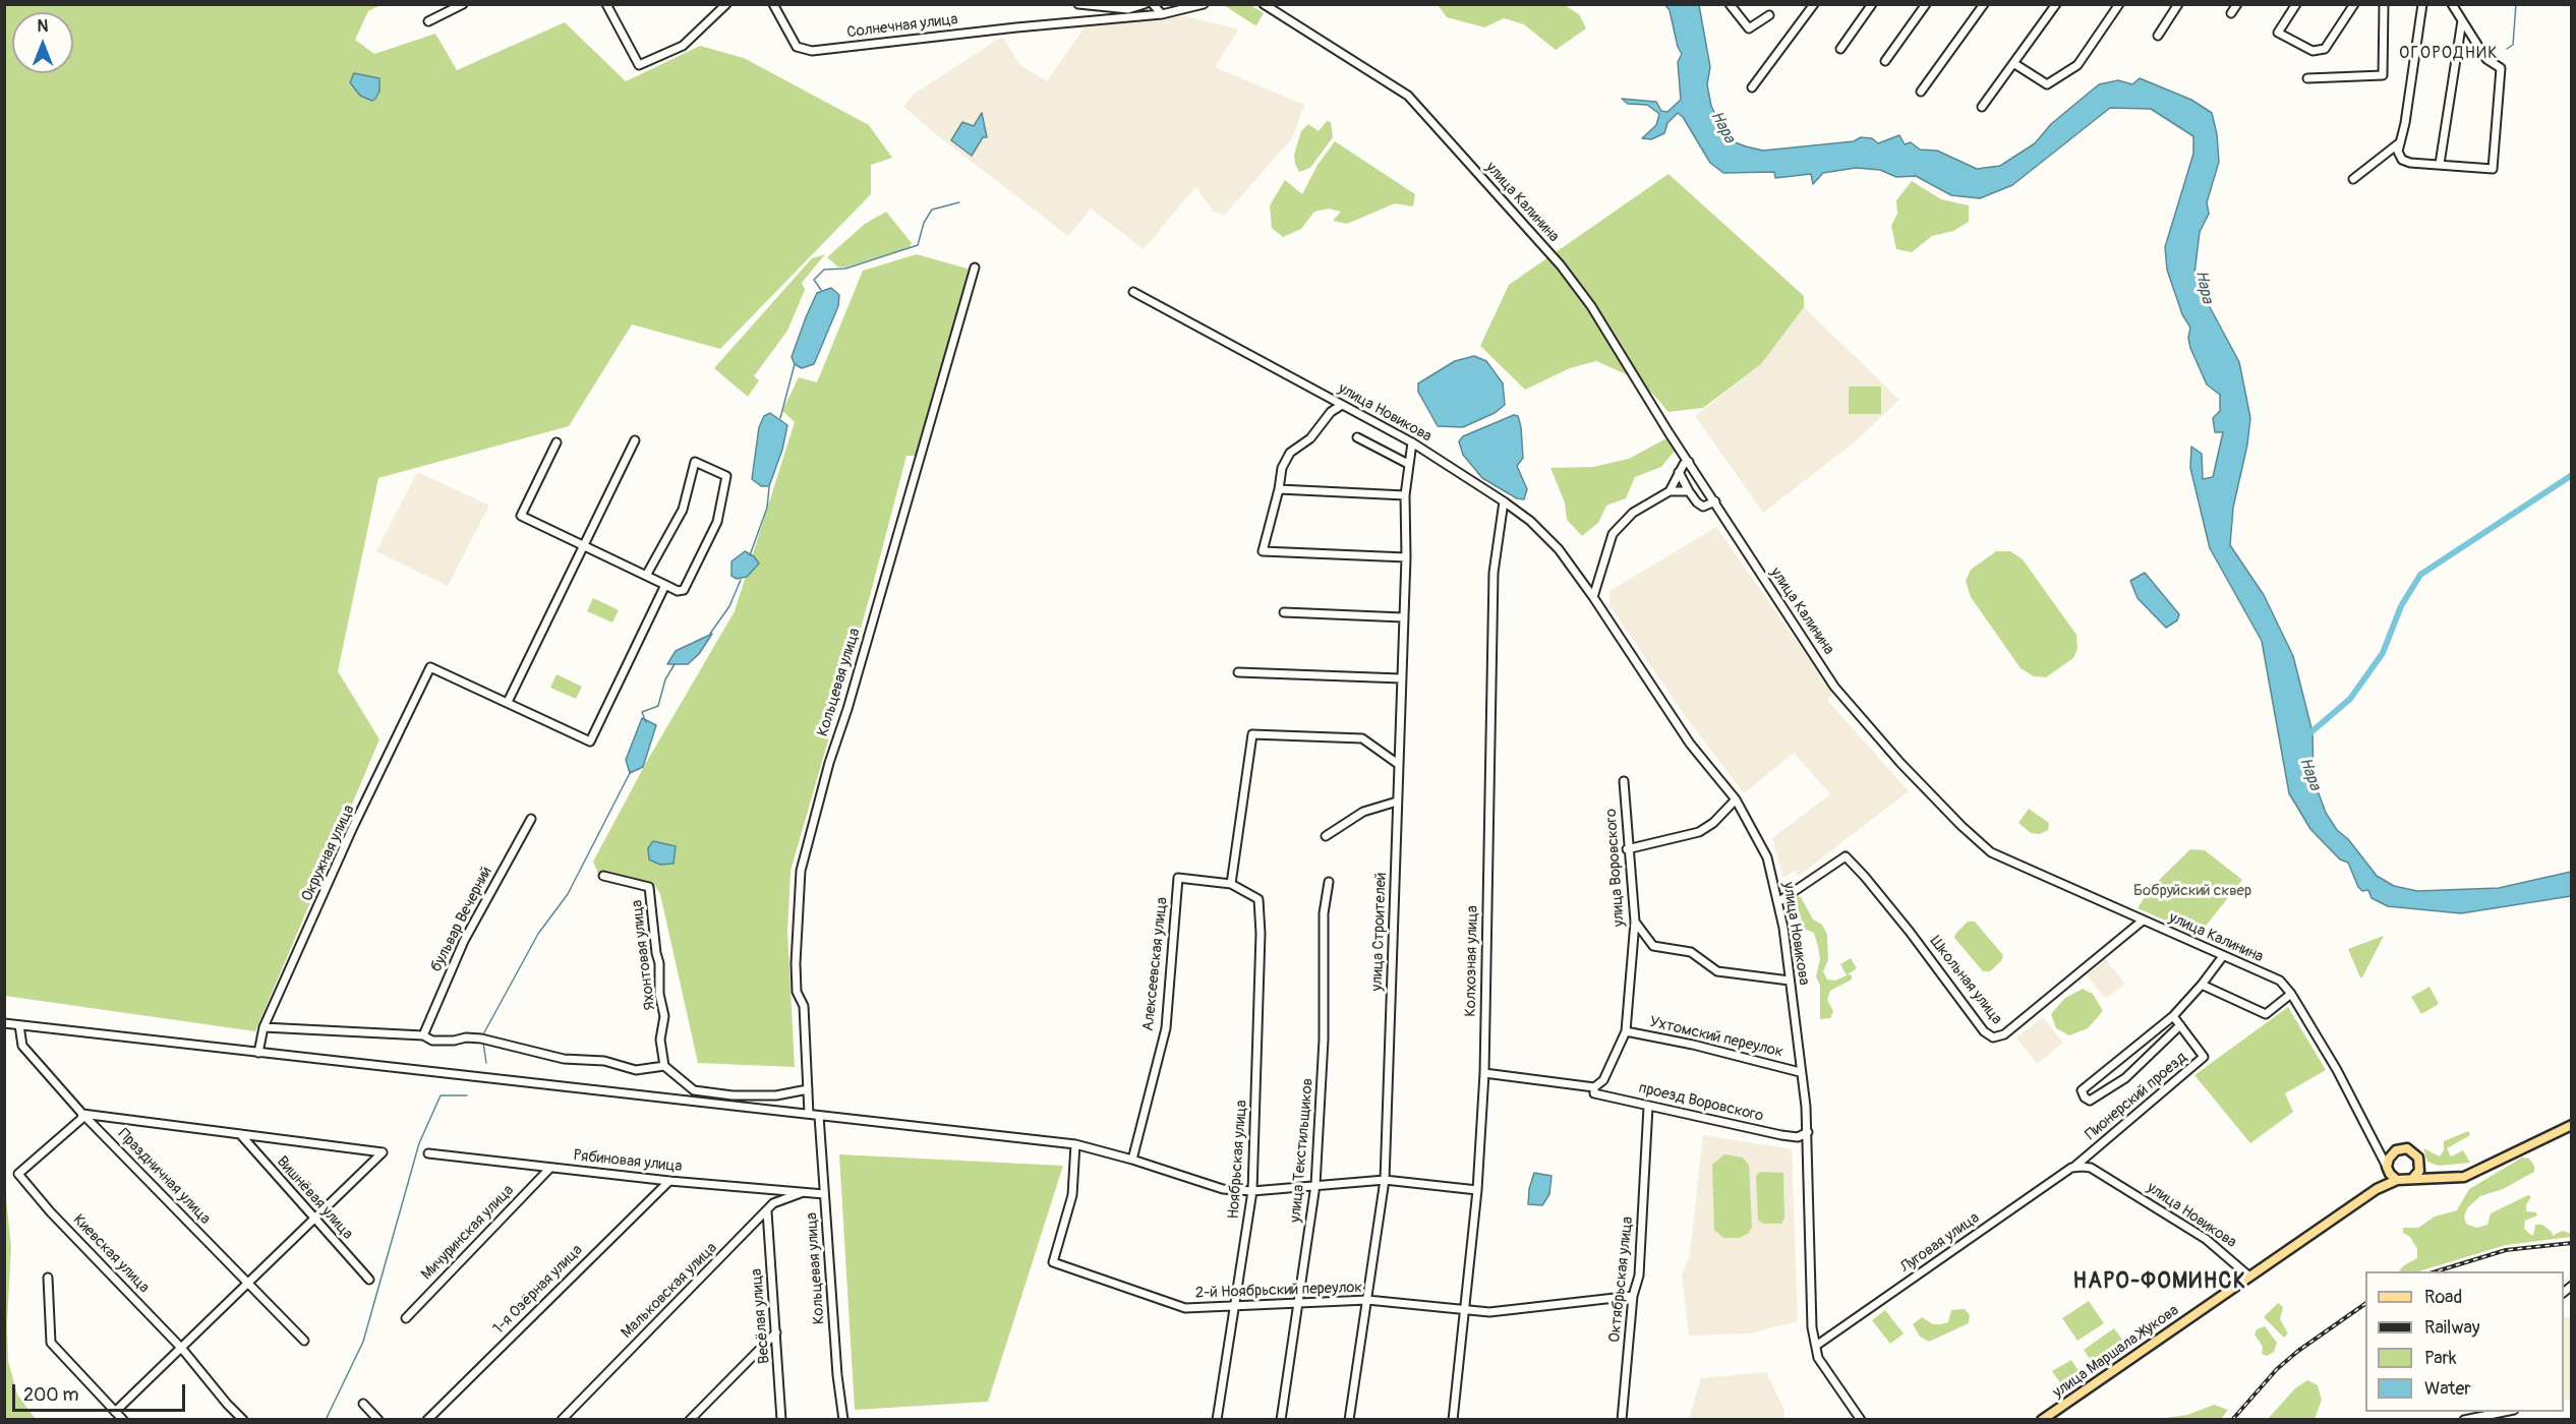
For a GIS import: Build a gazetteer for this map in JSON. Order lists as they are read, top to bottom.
{
  "streets": {
    "main road": ["улица Маршала Жукова"],
    "street": [
      "Солнечная улица",
      "улица Калинина",
      "улица Новикова",
      "Кольцевая улица",
      "Окружная улица",
      "улица Воровского",
      "бульвар Вечерний",
      "улица Строителей",
      "Яхонтовая улица",
      "Колхозная улица",
      "Алексеевская улица",
      "Школьная улица",
      "Ухтомский переулок",
      "Пионерский проезд",
      "проезд Воровского",
      "улица Текстильщиков",
      "Ноябрьская улица",
      "Рябиновая улица",
      "Праздничная улица",
      "Вишнёвая улица",
      "Мичуринская улица",
      "Луговая улица",
      "Киевская улица",
      "Октябрьская улица",
      "1-я Озёрная улица",
      "Мальковская улица",
      "2-й Ноябрьский переулок",
      "Весёлая улица"
    ]
  },
  "crossings": [
    ["улица Калинина", "Школьная улица"],
    ["улица Калинина", "улица Маршала Жукова"],
    ["улица Новикова", "улица Строителей"],
    ["улица Новикова", "Колхозная улица"],
    ["улица Новикова", "Школьная улица"],
    ["улица Новикова", "Ухтомский переулок"],
    ["улица Новикова", "проезд Воровского"],
    ["улица Новикова", "Луговая улица"],
    ["улица Новикова", "улица Маршала Жукова"],
    ["Кольцевая улица", "Рябиновая улица"],
    ["улица Воровского", "Ухтомский переулок"],
    ["улица Воровского", "проезд Воровского"],
    ["улица Строителей", "2-й Ноябрьский переулок"],
    ["Колхозная улица", "2-й Ноябрьский переулок"],
    ["Алексеевская улица", "Ноябрьская улица"],
    ["Пионерский проезд", "Луговая улица"],
    ["проезд Воровского", "Октябрьская улица"],
    ["улица Текстильщиков", "2-й Ноябрьский переулок"],
    ["Ноябрьская улица", "2-й Ноябрьский переулок"],
    ["Рябиновая улица", "Мичуринская улица"],
    ["Рябиновая улица", "1-я Озёрная улица"],
    ["Рябиновая улица", "Мальковская улица"],
    ["Праздничная улица", "Киевская улица"],
    ["Октябрьская улица", "2-й Ноябрьский переулок"],
    ["Мальковская улица", "Весёлая улица"]
  ],
  "districts": ["ОГОРОДНИК", "НАРО-ФОМИНСК"],
  "water": ["Нара"],
  "parks": ["Бобруйский сквер"],
  "legend": [
    "Road",
    "Railway",
    "Park",
    "Water"
  ],
  "scale_bar": "200 m",
  "north": "top"
}
